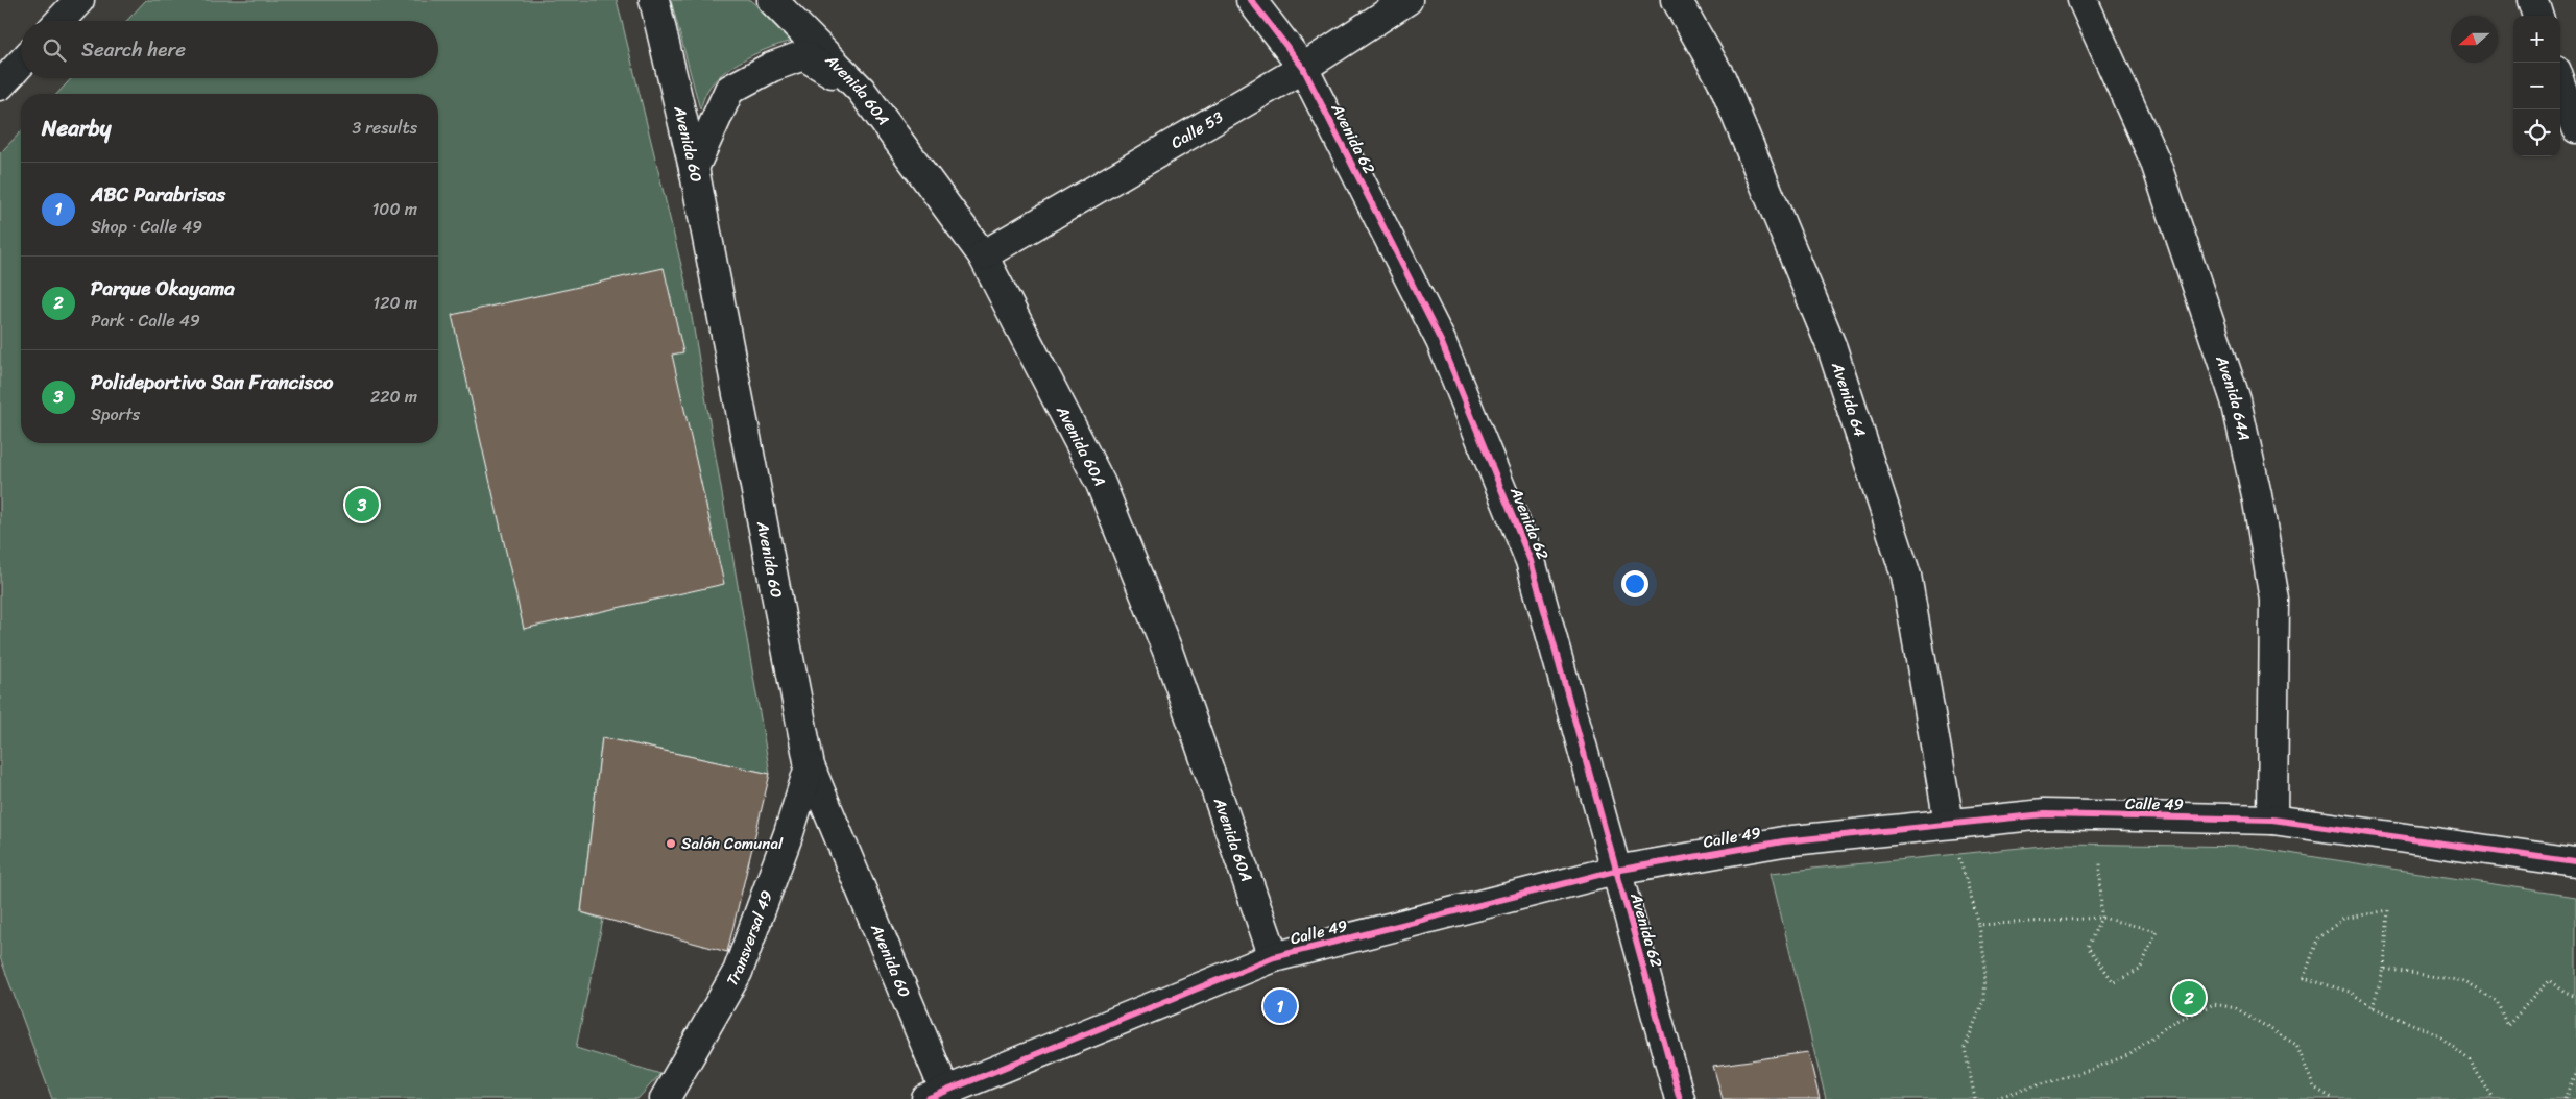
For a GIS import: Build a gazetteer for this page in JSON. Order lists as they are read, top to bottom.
{
  "streets": {
    "street": [
      "Avenida 60A",
      "Calle 53",
      "Avenida 62",
      "Avenida 60",
      "Avenida 64A",
      "Avenida 64",
      "Calle 49",
      "Transversal 49"
    ]
  },
  "crossings": [
    ["Avenida 60A", "Calle 53"],
    ["Avenida 60A", "Calle 49"],
    ["Calle 53", "Avenida 62"],
    ["Avenida 62", "Calle 49"],
    ["Avenida 60", "Calle 49"],
    ["Avenida 60", "Transversal 49"],
    ["Avenida 64A", "Calle 49"],
    ["Avenida 64", "Calle 49"]
  ],
  "places": ["Salón Comunal"],
  "north": "left",
  "page": {
    "map_buttons": ["+", "−"],
    "search": "Search here",
    "heading": ["Nearby", "3 results"],
    "list": [
      {
        "mark": "1",
        "name": "ABC Parabrisas",
        "note": "Shop · Calle 49",
        "value": "100 m"
      },
      {
        "mark": "2",
        "name": "Parque Okayama",
        "note": "Park · Calle 49",
        "value": "120 m"
      },
      {
        "mark": "3",
        "name": "Polideportivo San Francisco",
        "note": "Sports",
        "value": "220 m"
      }
    ],
    "pins": ["3", "2", "1"]
  }
}
